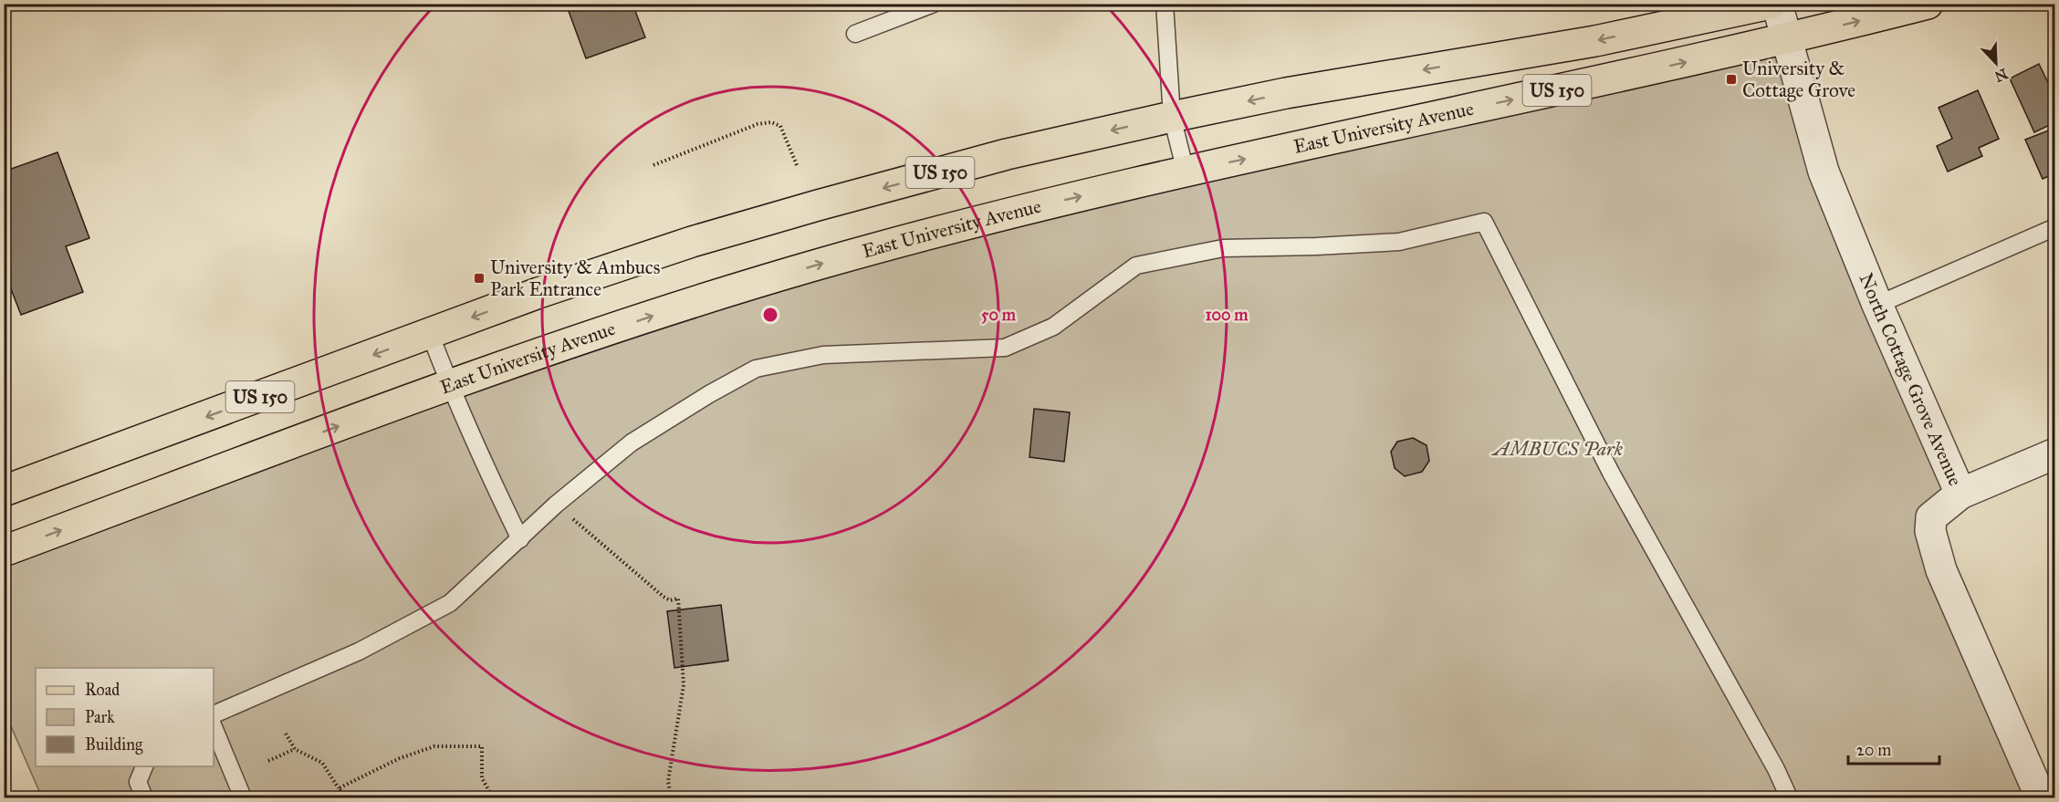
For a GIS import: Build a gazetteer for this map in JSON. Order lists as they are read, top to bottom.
{
  "streets": {
    "main road": ["US 150", "East University Avenue"],
    "street": ["North Cottage Grove Avenue"]
  },
  "crossings": [
    ["East University Avenue", "North Cottage Grove Avenue"]
  ],
  "parks": ["AMBUCS Park"],
  "places": {
    "transit": ["University & Cottage Grove", "University & Ambucs Park Entrance"]
  },
  "legend": ["Road", "Park", "Building"],
  "scale_bar": "20 m",
  "north": "bottom right",
  "rings": ["50 m", "100 m"]
}
